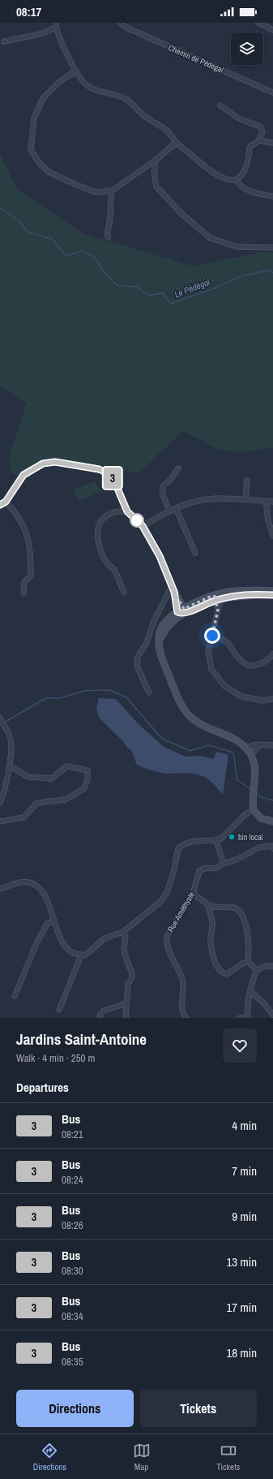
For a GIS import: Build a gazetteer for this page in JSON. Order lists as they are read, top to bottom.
{
  "streets": {
    "street": ["Chemin de Pédegal", "Rue Améthyste"]
  },
  "water": ["Le Pédégal"],
  "places": ["bin local"],
  "lines": ["bus line 3"],
  "page": {
    "status": "08:17",
    "on_map": "3",
    "heading": [
      ["Jardins Saint-Antoine", "Walk · 4 min · 250 m"],
      "Departures"
    ],
    "list": [
      {
        "mark": "3",
        "name": "Bus",
        "note": "08:21",
        "value": "4 min"
      },
      {
        "mark": "3",
        "name": "Bus",
        "note": "08:24",
        "value": "7 min"
      },
      {
        "mark": "3",
        "name": "Bus",
        "note": "08:26",
        "value": "9 min"
      },
      {
        "mark": "3",
        "name": "Bus",
        "note": "08:30",
        "value": "13 min"
      },
      {
        "mark": "3",
        "name": "Bus",
        "note": "08:34",
        "value": "17 min"
      },
      {
        "mark": "3",
        "name": "Bus",
        "note": "08:35",
        "value": "18 min"
      }
    ],
    "buttons": ["Directions", "Tickets"],
    "tabs": ["Directions", "Map", "Tickets"]
  }
}
